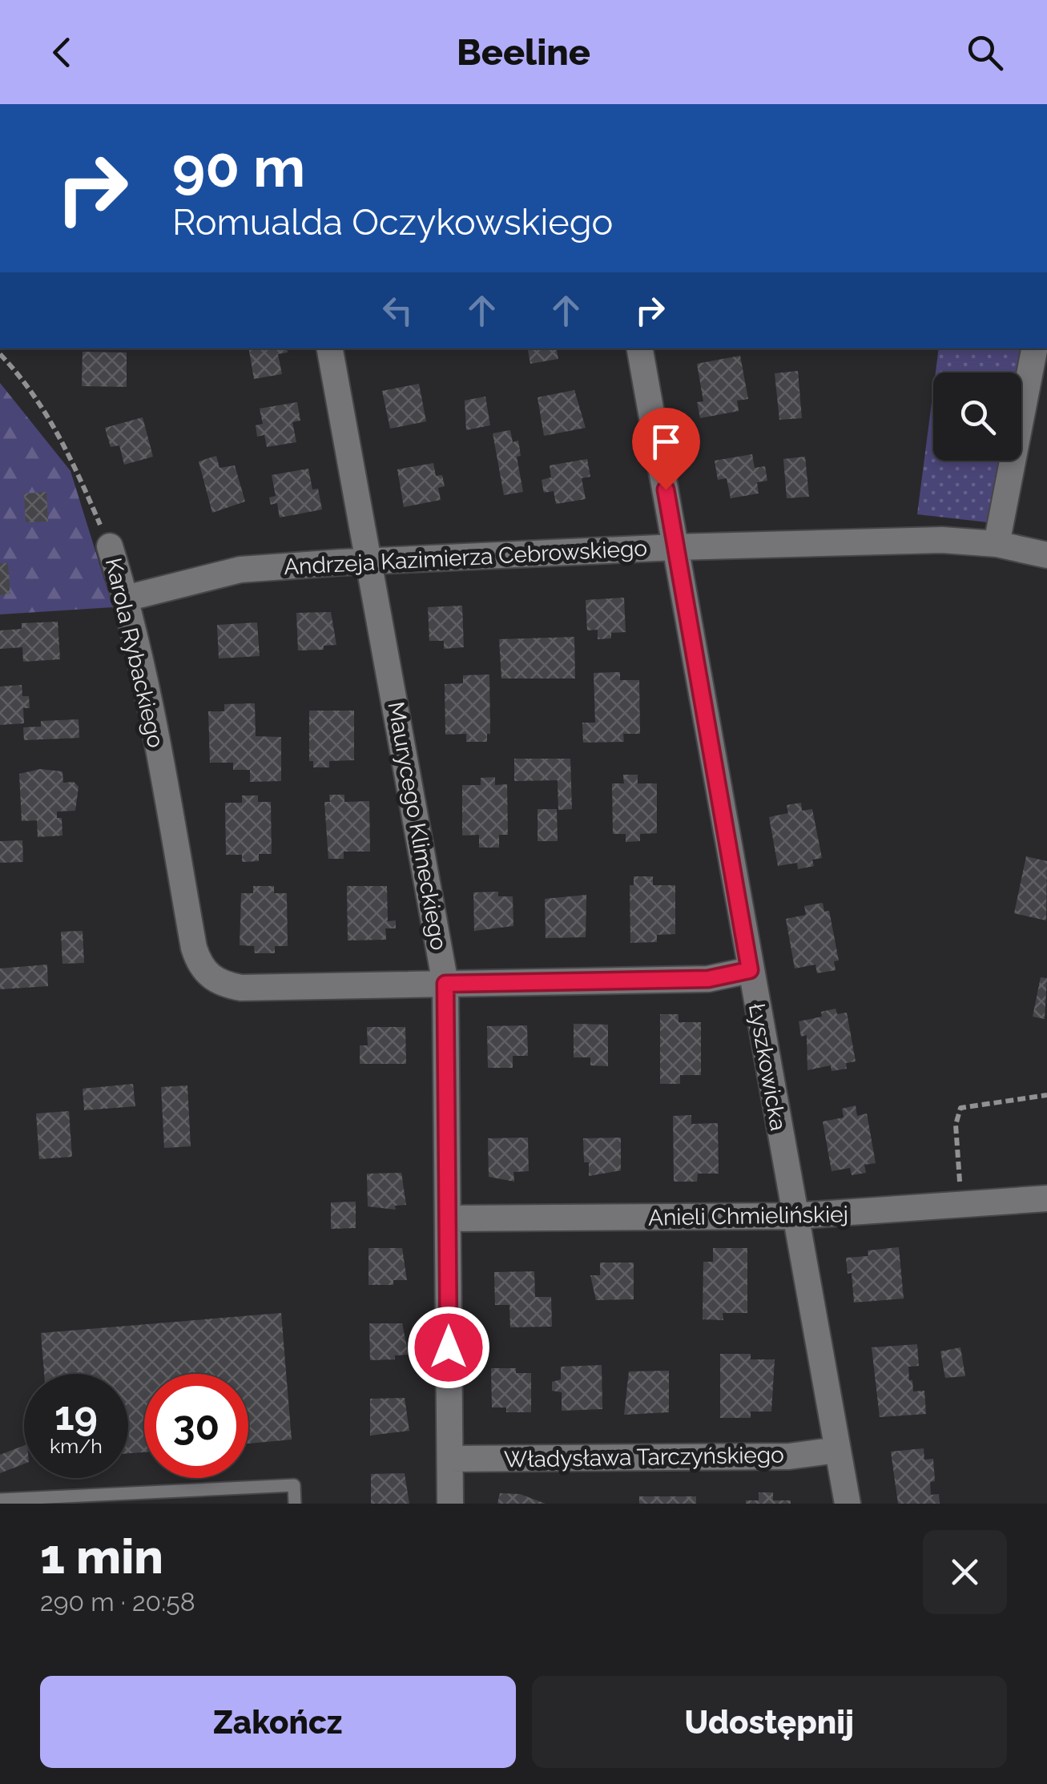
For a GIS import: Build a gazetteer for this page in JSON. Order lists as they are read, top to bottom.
{
  "streets": {
    "street": [
      "Andrzeja Kazimierza Cebrowskiego",
      "Karola Rybackiego",
      "Maurycego Klimeckiego",
      "Łyszkowicka",
      "Anieli Chmielińskiej",
      "Władysława Tarczyńskiego"
    ]
  },
  "crossings": [
    ["Andrzeja Kazimierza Cebrowskiego", "Karola Rybackiego"],
    ["Andrzeja Kazimierza Cebrowskiego", "Maurycego Klimeckiego"],
    ["Andrzeja Kazimierza Cebrowskiego", "Łyszkowicka"],
    ["Karola Rybackiego", "Maurycego Klimeckiego"],
    ["Maurycego Klimeckiego", "Anieli Chmielińskiej"],
    ["Maurycego Klimeckiego", "Władysława Tarczyńskiego"],
    ["Łyszkowicka", "Anieli Chmielińskiej"],
    ["Łyszkowicka", "Władysława Tarczyńskiego"]
  ],
  "page": {
    "header": "Beeline",
    "turn": ["90 m", "Romualda Oczykowskiego"],
    "speed": "19 km/h",
    "limit": "30",
    "heading": ["1 min", "290 m · 20:58"],
    "buttons": ["Zakończ", "Udostępnij"]
  }
}
